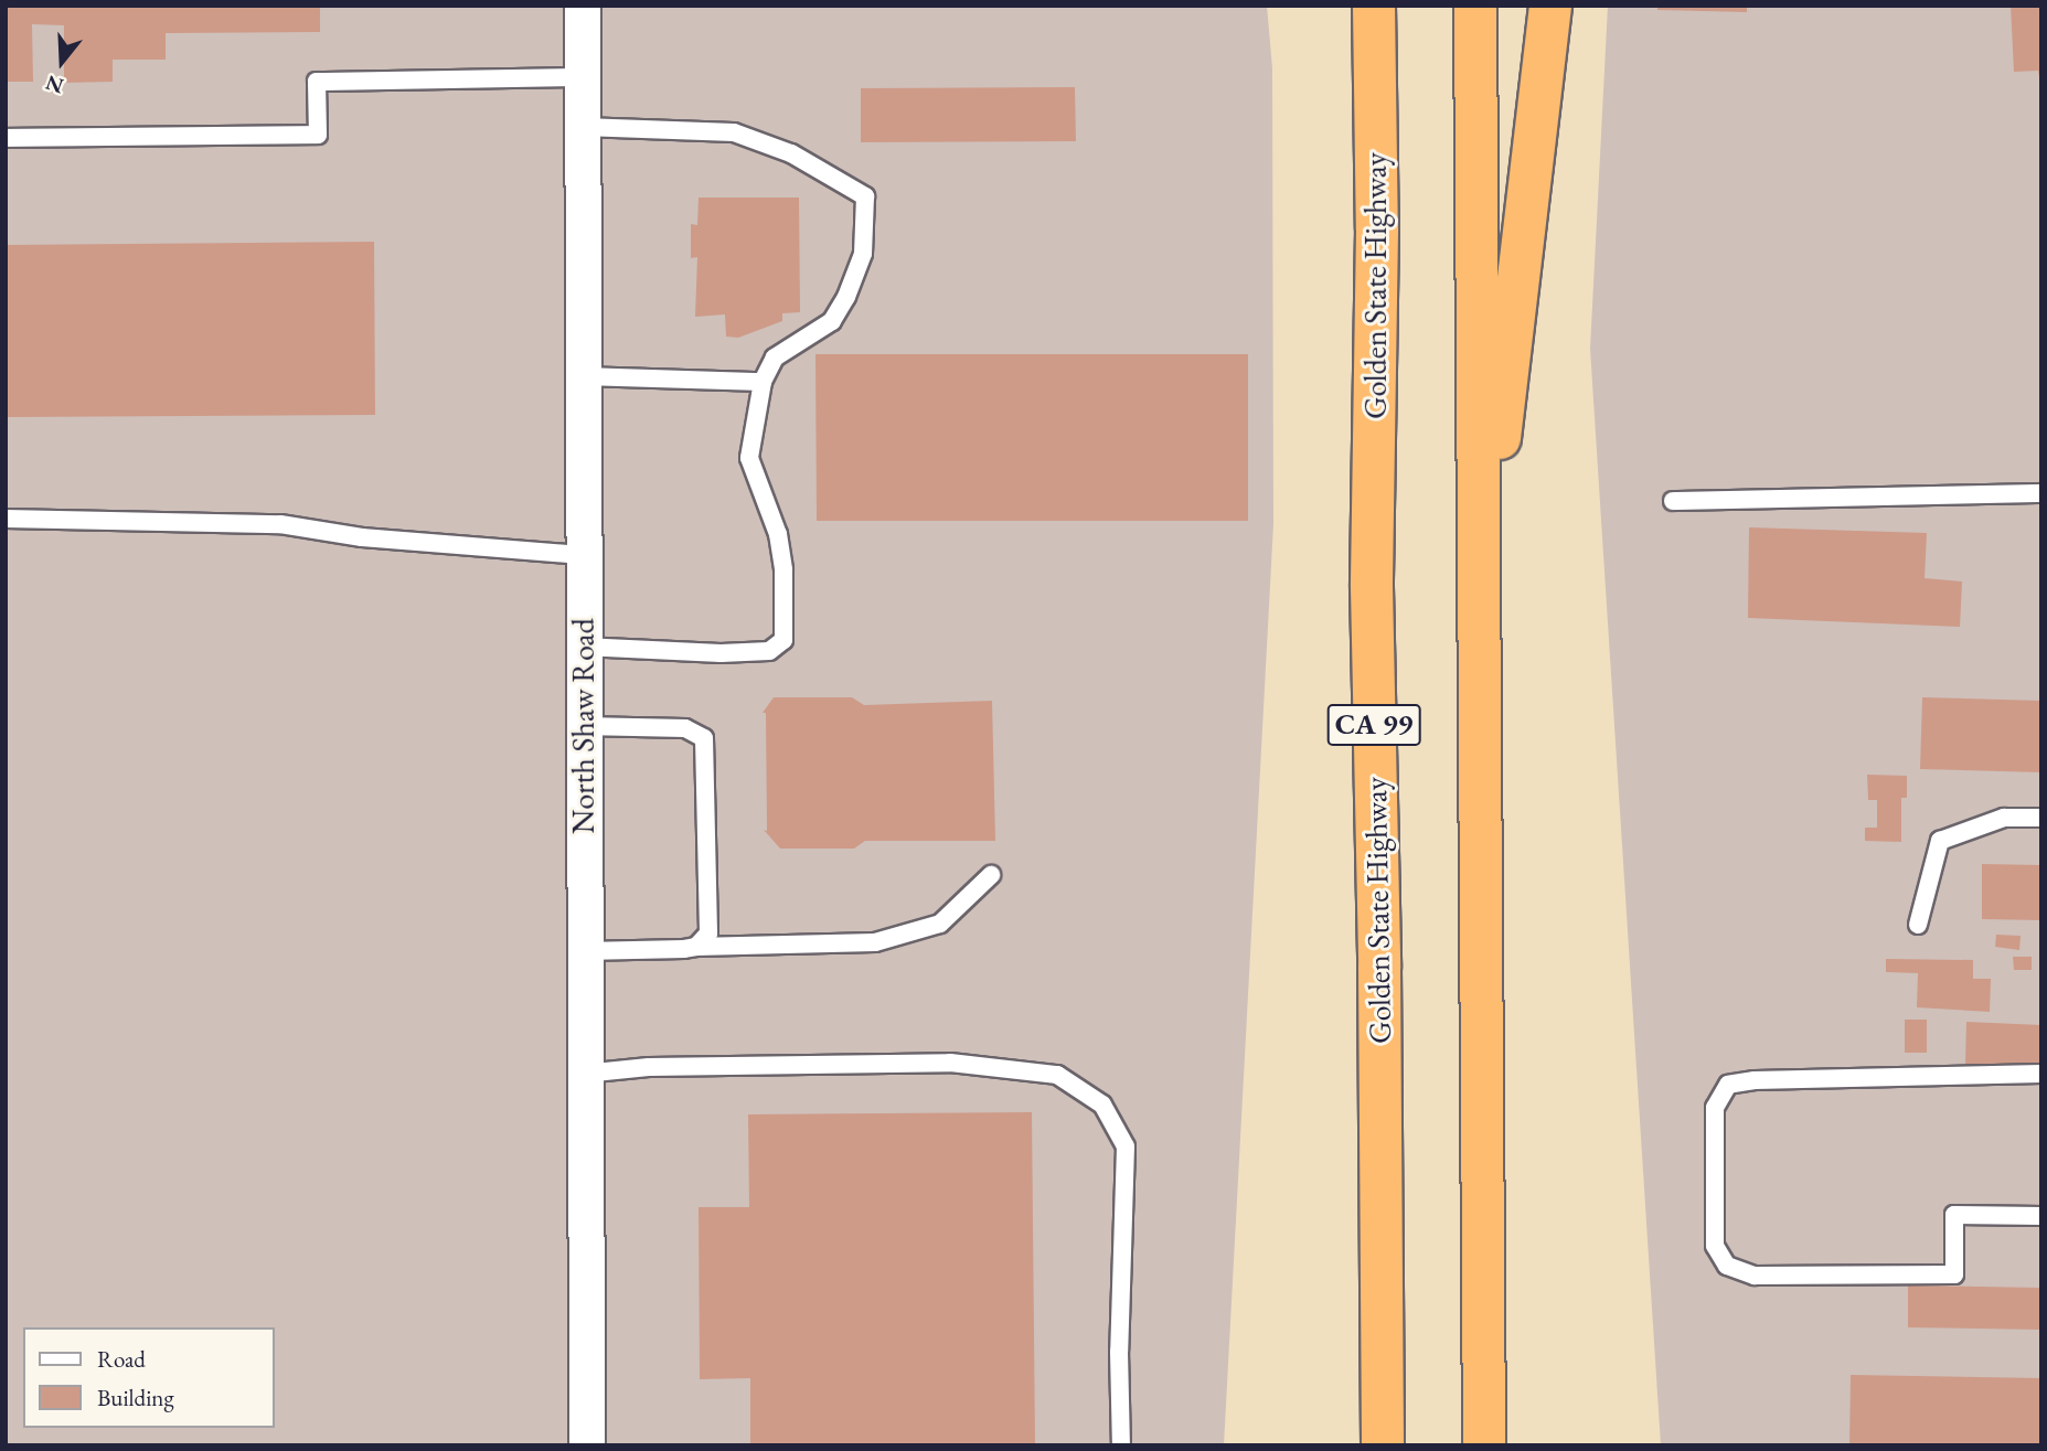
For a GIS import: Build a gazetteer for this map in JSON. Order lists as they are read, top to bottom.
{
  "streets": {
    "highway": ["Golden State Highway", "CA 99"],
    "street": ["North Shaw Road"]
  },
  "legend": ["Road", "Building"],
  "north": "bottom"
}
